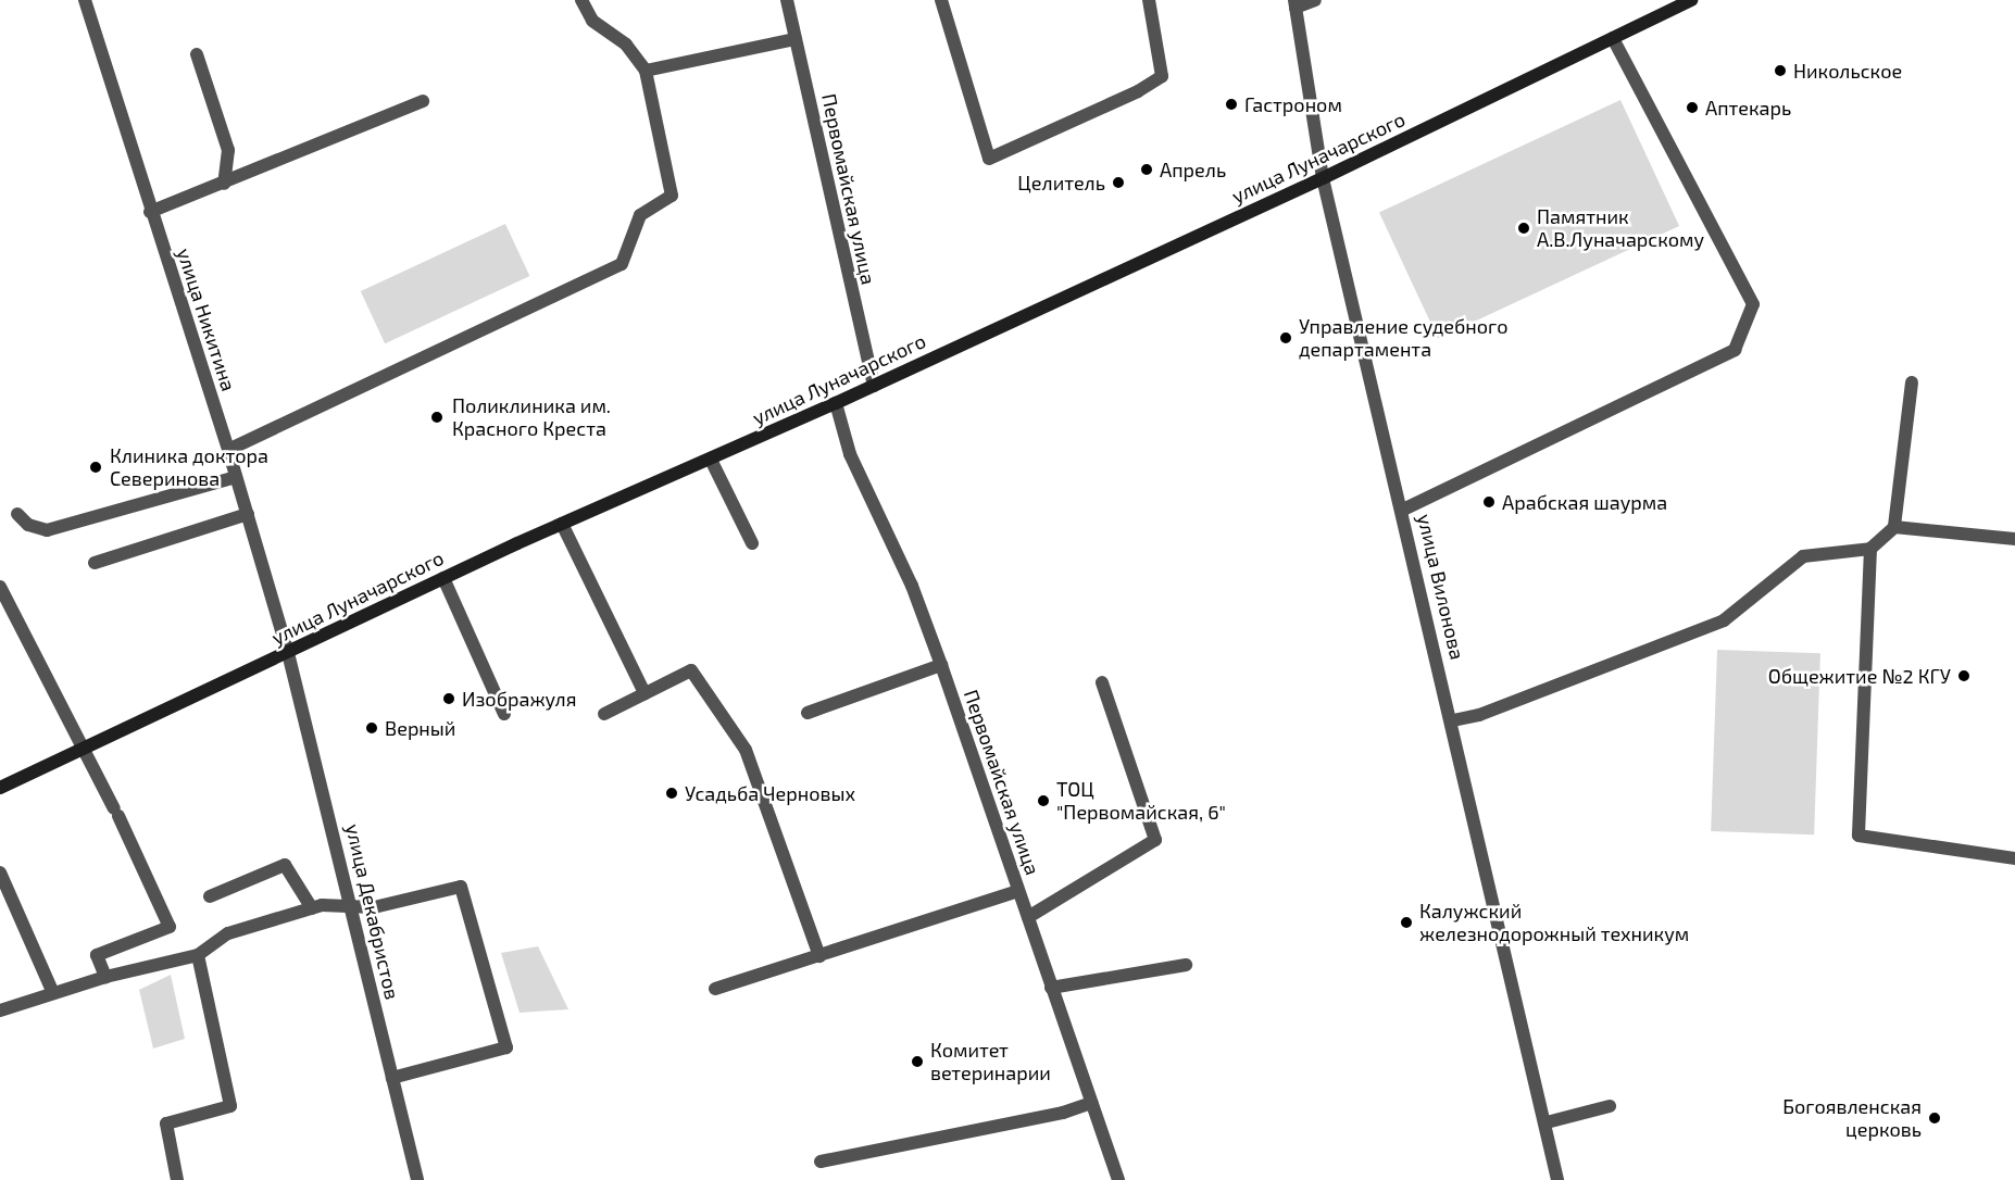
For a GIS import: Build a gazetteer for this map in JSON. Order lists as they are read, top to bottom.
{
  "streets": {
    "main road": ["улица Луначарского"],
    "street": [
      "Первомайская улица",
      "улица Никитина",
      "улица Вилонова",
      "улица Декабристов"
    ]
  },
  "crossings": [
    ["улица Луначарского", "Первомайская улица"],
    ["улица Луначарского", "улица Никитина"],
    ["улица Луначарского", "улица Вилонова"],
    ["улица Луначарского", "улица Декабристов"],
    ["улица Никитина", "улица Декабристов"]
  ],
  "places": [
    "Никольское",
    "Гастроном",
    "Аптекарь",
    "Апрель",
    "Целитель",
    "Памятник А.В.Луначарскому",
    "Управление судебного департамента",
    "Поликлиника им. Красного Креста",
    "Клиника доктора Северинова",
    "Арабская шаурма",
    "Общежитие №2 КГУ",
    "Изображуля",
    "Верный",
    "Усадьба Черновых",
    "ТОЦ \"Первомайская, 6\"",
    "Калужский железнодорожный техникум",
    "Комитет ветеринарии",
    "Богоявленская церковь"
  ]
}
